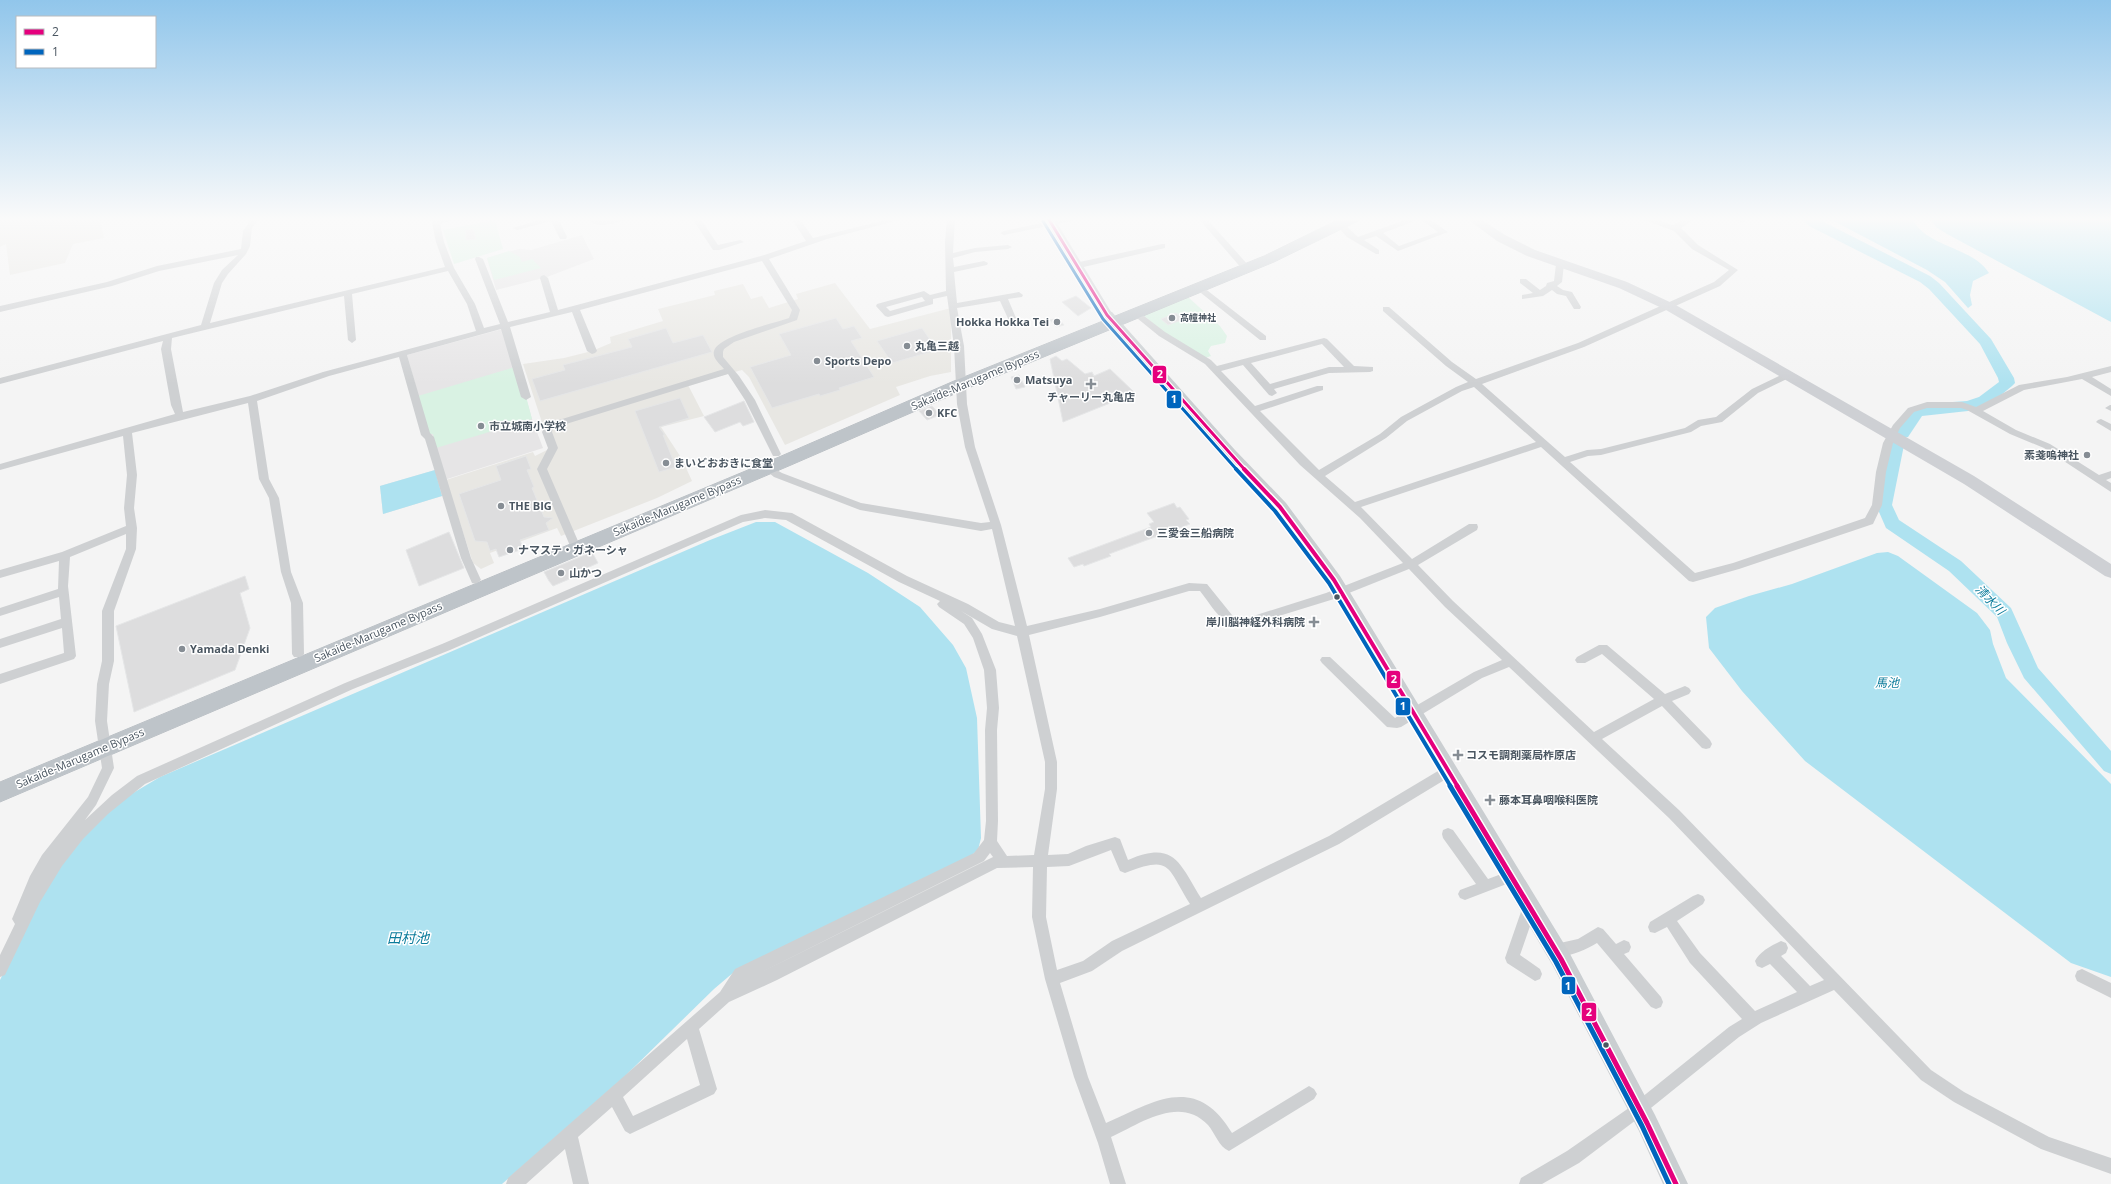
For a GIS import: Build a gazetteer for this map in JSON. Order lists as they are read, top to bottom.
{
  "streets": {
    "highway": ["Sakaide-Marugame Bypass"]
  },
  "water": ["清水川", "馬池", "田村池"],
  "places": {
    "other": [
      "高幢神社",
      "Hokka Hokka Tei",
      "丸亀三越",
      "Sports Depo",
      "Matsuya",
      "KFC",
      "市立城南小学校",
      "素戔嗚神社",
      "まいどおおきに食堂",
      "THE BIG",
      "三愛会三船病院",
      "ナマステ・ガネーシャ",
      "山かつ",
      "Yamada Denki"
    ],
    "health": [
      "チャーリー丸亀店",
      "岸川脳神経外科病院",
      "コスモ調剤薬局柞原店",
      "藤本耳鼻咽喉科医院"
    ]
  },
  "lines": ["transit line 2", "transit line 1"],
  "legend": ["2", "1"]
}
